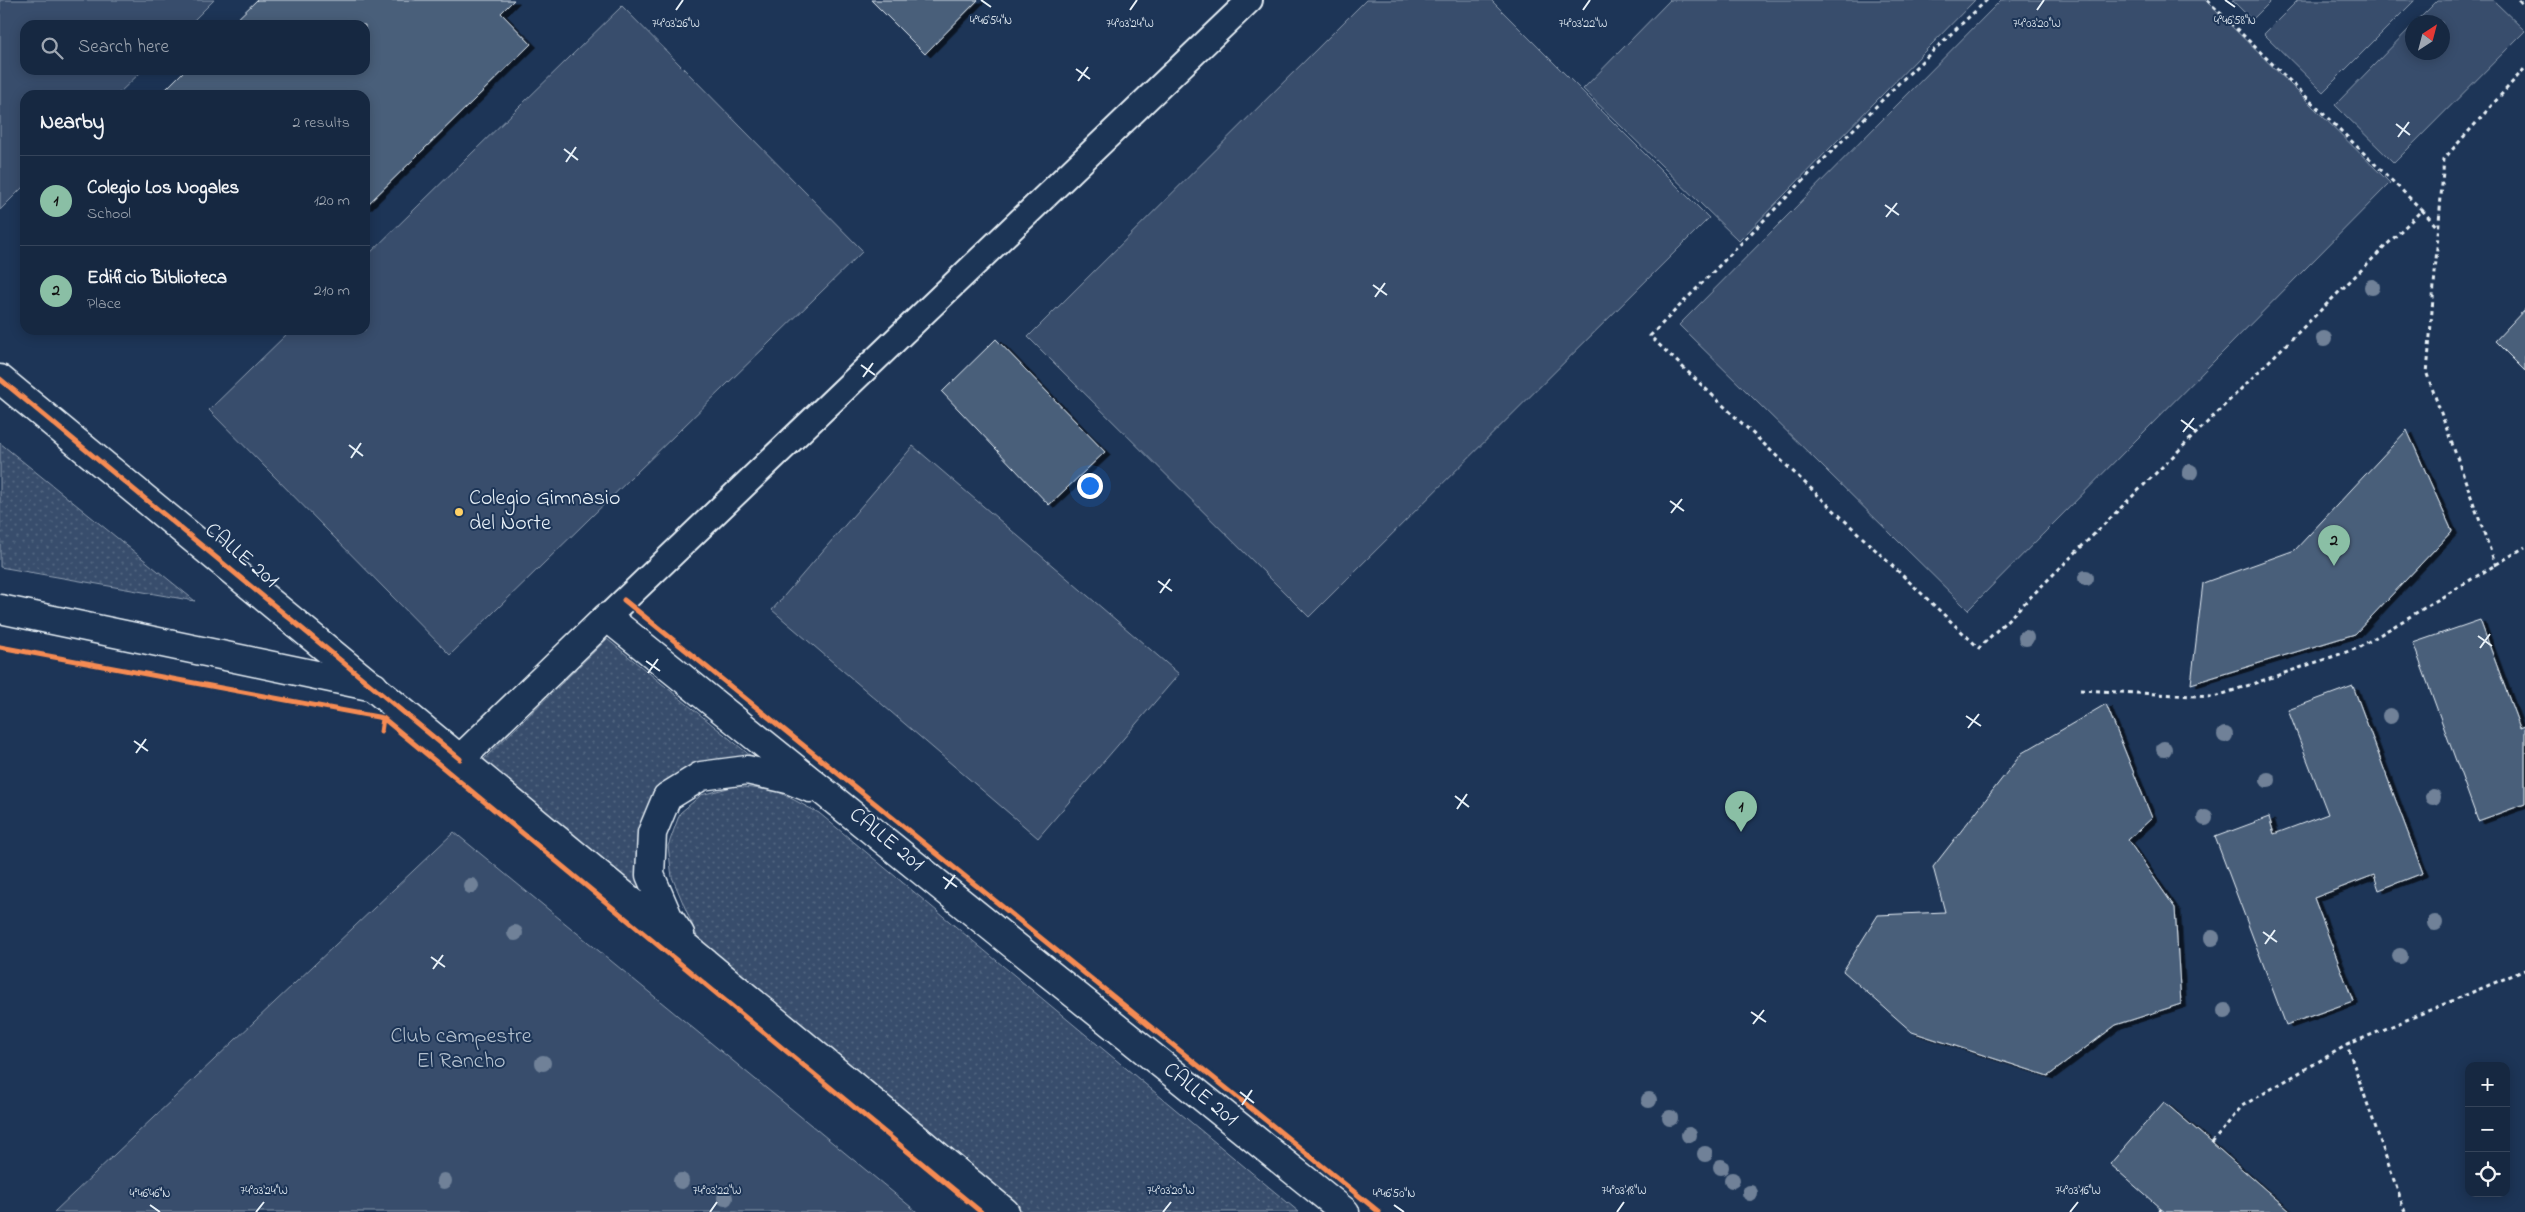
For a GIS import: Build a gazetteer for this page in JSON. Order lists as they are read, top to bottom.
{
  "streets": {
    "main road": ["CALLE 201"]
  },
  "parks": ["Club campestre El Rancho"],
  "places": ["Colegio Gimnasio del Norte"],
  "north": "top right",
  "page": {
    "search": "Search here",
    "heading": ["Nearby", "2 results"],
    "list": [
      {
        "mark": "1",
        "name": "Colegio Los Nogales",
        "note": "School",
        "value": "120 m"
      },
      {
        "mark": "2",
        "name": "Edificio Biblioteca",
        "note": "Place",
        "value": "210 m"
      }
    ],
    "pins": ["2", "1"],
    "map_buttons": ["+", "−"]
  },
  "coordinates": [
    "4°46'58\"N",
    "4°46'54\"N",
    "74°03'24\"W",
    "74°03'22\"W",
    "74°03'20\"W",
    "74°03'26\"W",
    "74°03'18\"W",
    "74°03'16\"W",
    "4°46'46\"N",
    "4°46'50\"N"
  ]
}
